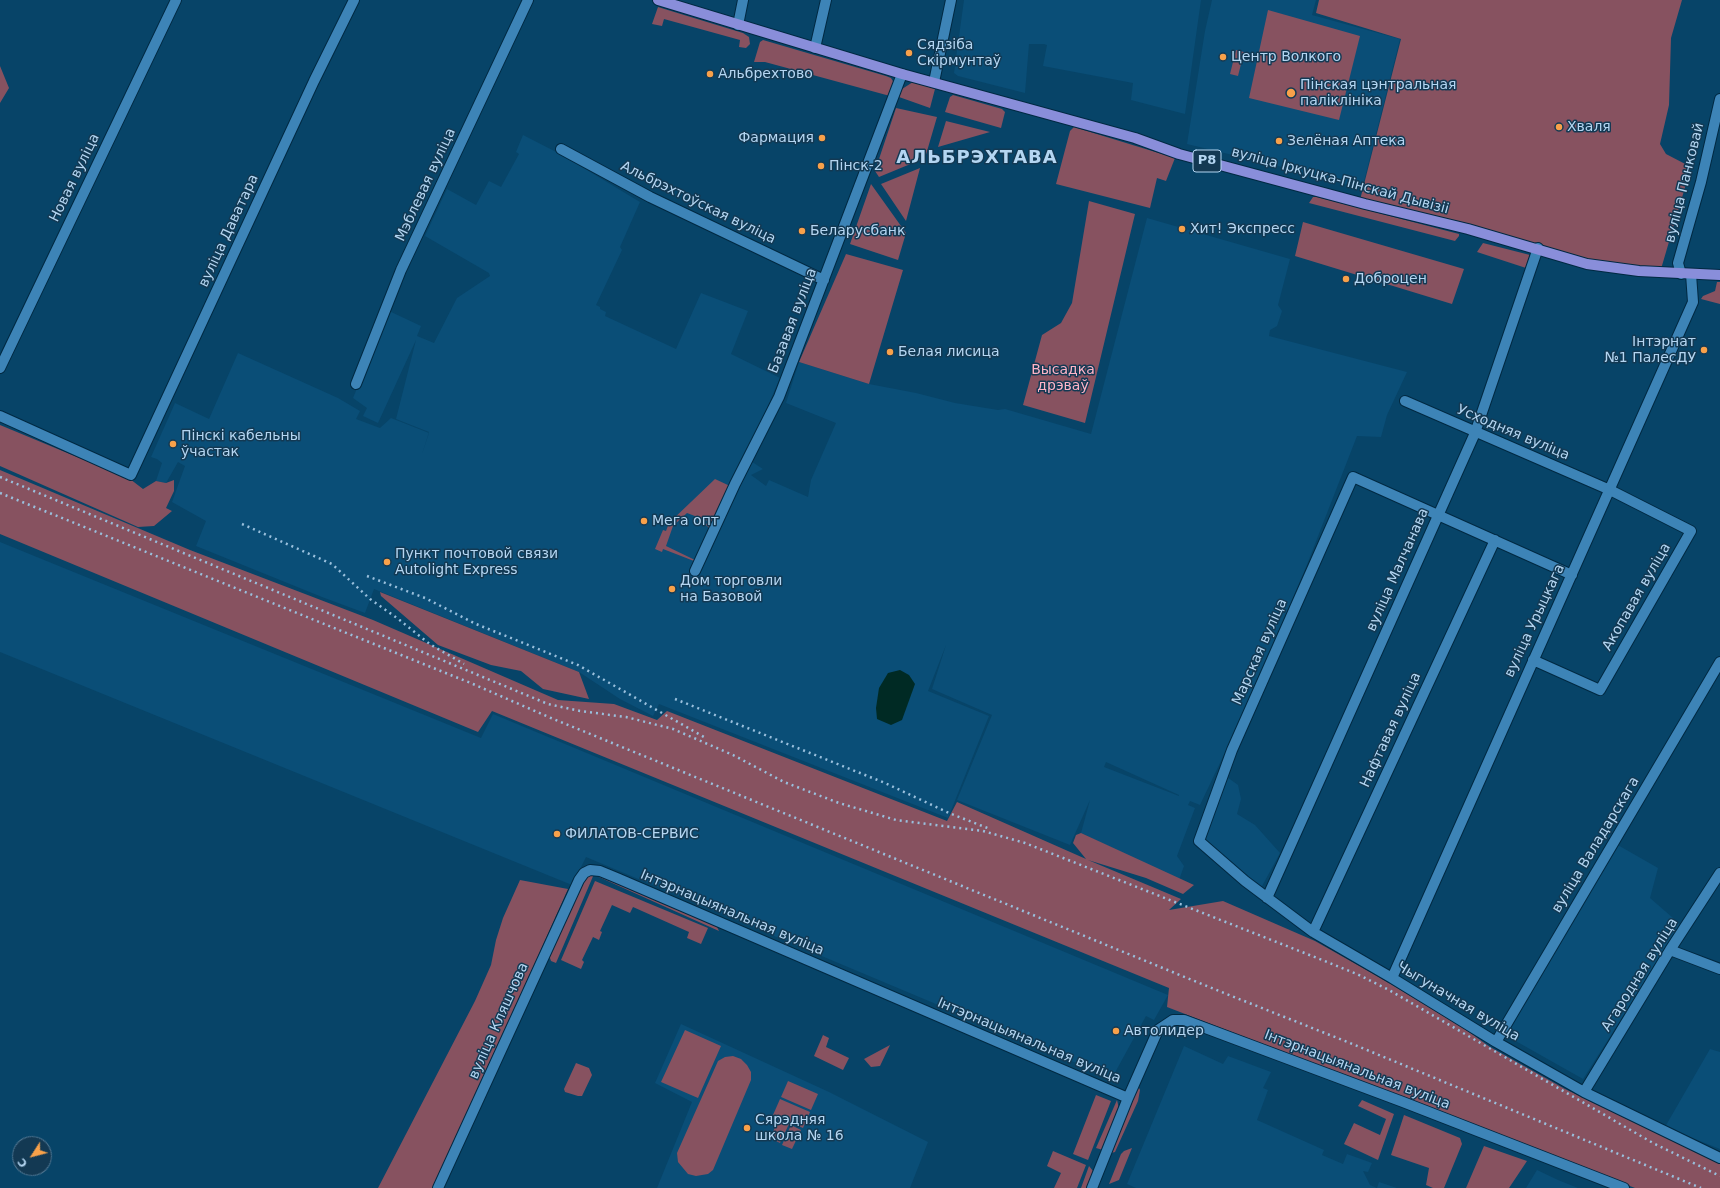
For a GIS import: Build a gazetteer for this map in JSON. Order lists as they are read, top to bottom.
{
  "streets": {
    "main road": ["Р8", "вуліца Іркуцка-Пінскай Дывізіі"],
    "street": [
      "Новая вуліца",
      "вуліца Панковай",
      "Мэблевая вуліца",
      "Альбрэхтоўская вуліца",
      "вуліца Даватара",
      "Базавая вуліца",
      "Усходняя вуліца",
      "вуліца Малчанава",
      "Акопавая вуліца",
      "вуліца Урыцкага",
      "Марская вуліца",
      "Нафтавая вуліца",
      "вуліца Валадарскага",
      "Інтэрнацыянальная вуліца",
      "Агародная вуліца",
      "Чыгуначная вуліца",
      "вуліца Кляшчова"
    ]
  },
  "crossings": [
    ["вуліца Іркуцка-Пінскай Дывізіі", "вуліца Панковай"],
    ["вуліца Іркуцка-Пінскай Дывізіі", "Базавая вуліца"],
    ["вуліца Іркуцка-Пінскай Дывізіі", "вуліца Малчанава"],
    ["вуліца Іркуцка-Пінскай Дывізіі", "вуліца Урыцкага"],
    ["вуліца Панковай", "вуліца Урыцкага"],
    ["Альбрэхтоўская вуліца", "Базавая вуліца"],
    ["Усходняя вуліца", "вуліца Малчанава"],
    ["Усходняя вуліца", "Акопавая вуліца"],
    ["Усходняя вуліца", "вуліца Урыцкага"],
    ["вуліца Малчанава", "Марская вуліца"],
    ["вуліца Малчанава", "Чыгуначная вуліца"],
    ["Акопавая вуліца", "вуліца Урыцкага"],
    ["вуліца Урыцкага", "Чыгуначная вуліца"],
    ["Марская вуліца", "Чыгуначная вуліца"],
    ["Нафтавая вуліца", "Чыгуначная вуліца"],
    ["вуліца Валадарскага", "Чыгуначная вуліца"],
    ["Інтэрнацыянальная вуліца", "вуліца Кляшчова"],
    ["Агародная вуліца", "Чыгуначная вуліца"]
  ],
  "districts": ["АЛЬБРЭХТАВА"],
  "parks": ["Высадка дрэваў"],
  "places": [
    "Сядзіба Скірмунтаў",
    "Центр Волкого",
    "Альбрехтово",
    "Пінская цэнтральная паліклініка",
    "Хваля",
    "Фармация",
    "Зелёная Аптека",
    "Пінск-2",
    "Хит! Экспресс",
    "Беларусбанк",
    "Доброцен",
    "Інтэрнат №1 ПалесДУ",
    "Белая лисица",
    "Пінскі кабельны ўчастак",
    "Мега опт",
    "Пункт почтовой связи Autolight Express",
    "Дом торговли на Базовой",
    "ФИЛАТОВ-СЕРВИС",
    "Автолидер",
    "Сярэдняя школа № 16"
  ],
  "north": "bottom left"
}
